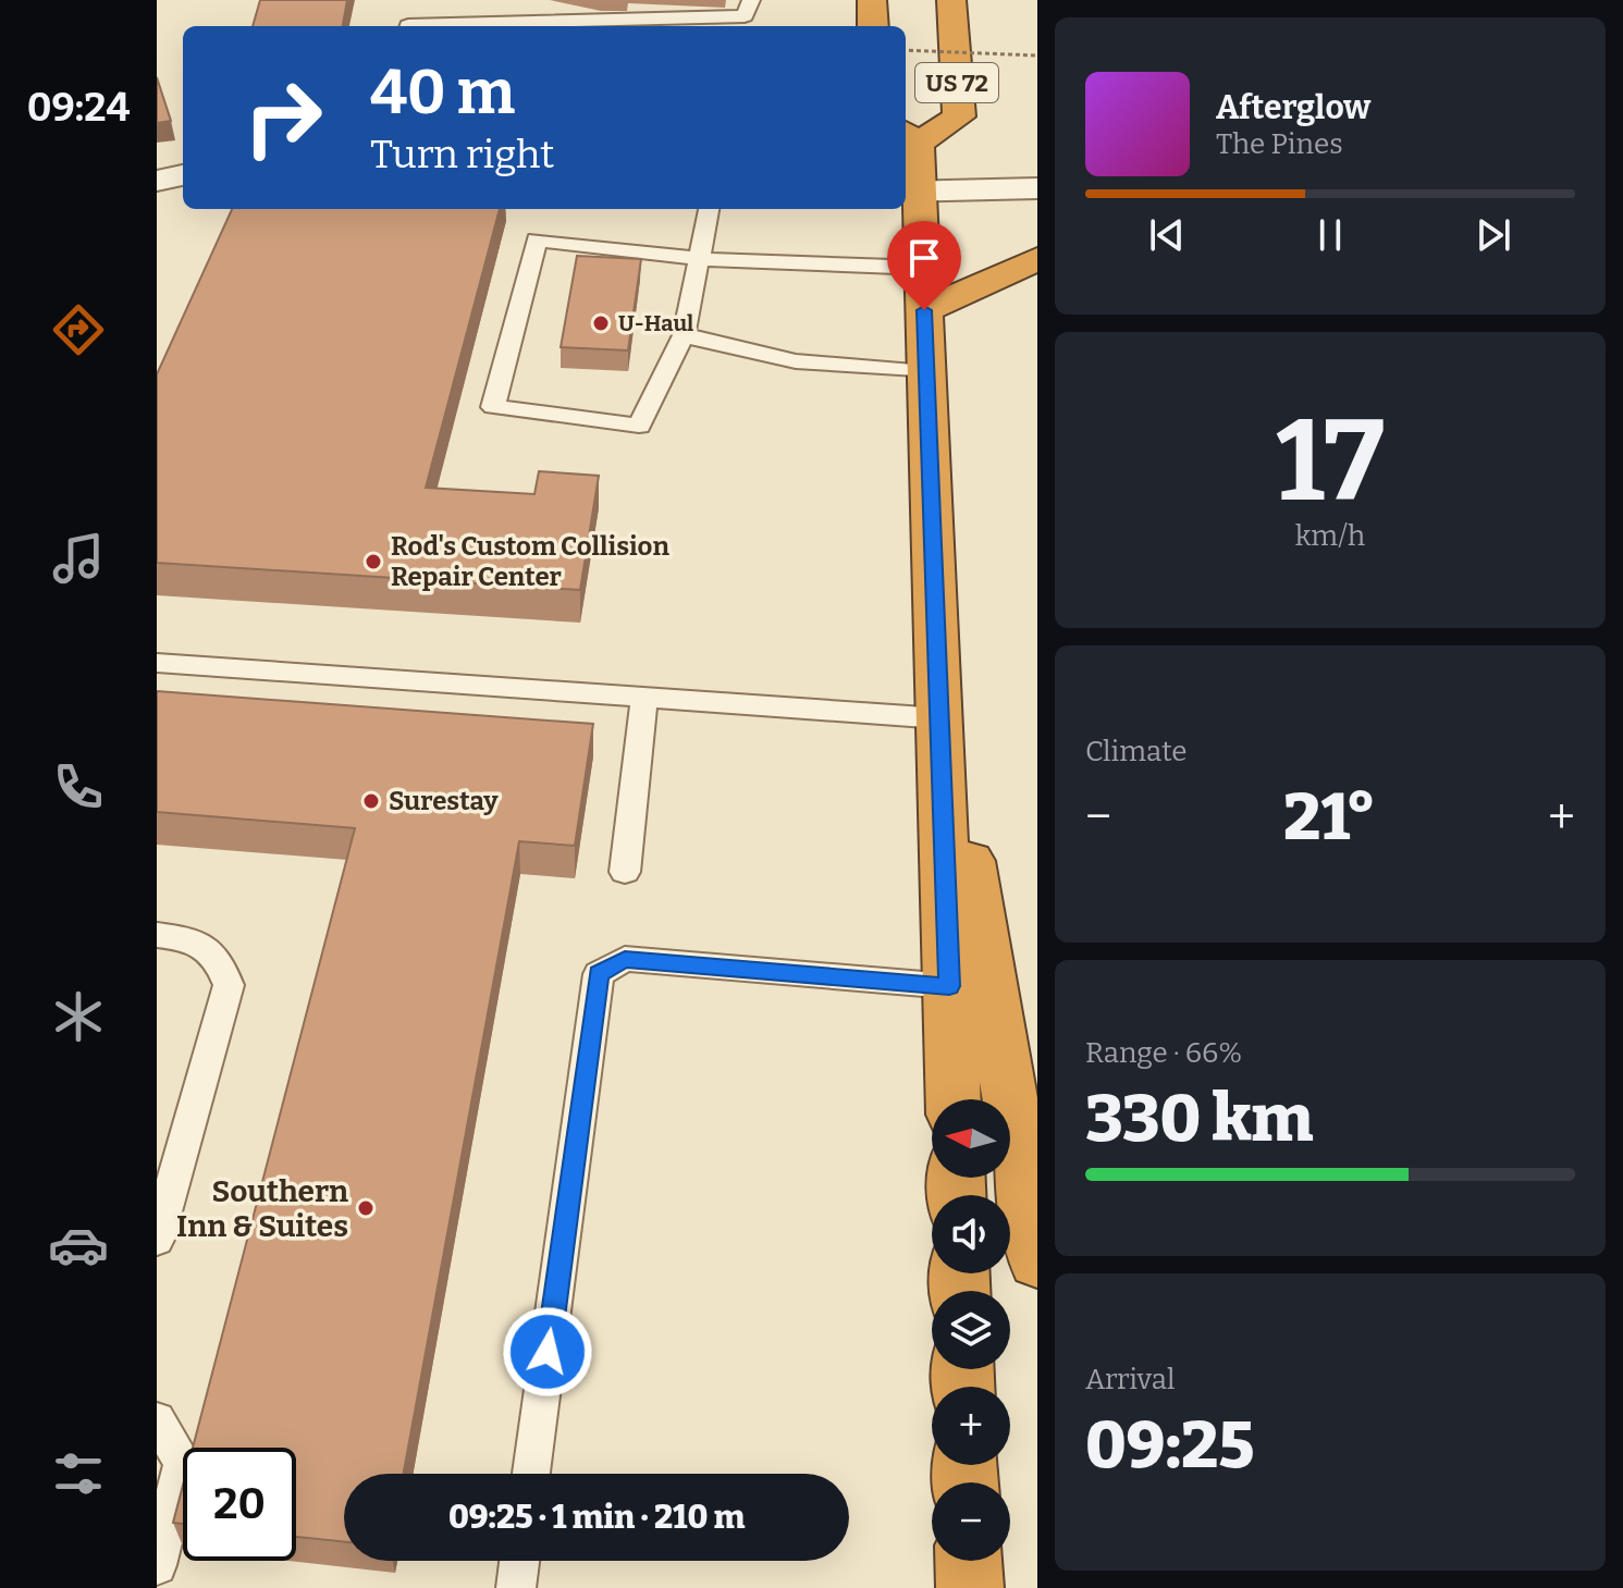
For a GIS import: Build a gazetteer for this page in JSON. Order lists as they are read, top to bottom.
{
  "streets": {
    "highway": ["US 72"]
  },
  "places": [
    "U-Haul",
    "Rod's Custom Collision Repair Center",
    "Surestay",
    "Southern Inn & Suites"
  ],
  "north": "left",
  "page": {
    "tabs": "09:24",
    "turn": ["40 m", "Turn right"],
    "song": ["Afterglow", "The Pines"],
    "tile": [
      ["17", "km/h"],
      "Climate",
      ["Range · 66%", "330 km"],
      ["Arrival", "09:25"]
    ],
    "heat": ["−", "21°", "+"],
    "map_buttons": ["+", "−"],
    "limit": "20",
    "trip": "09:25 · 1 min · 210 m"
  }
}
